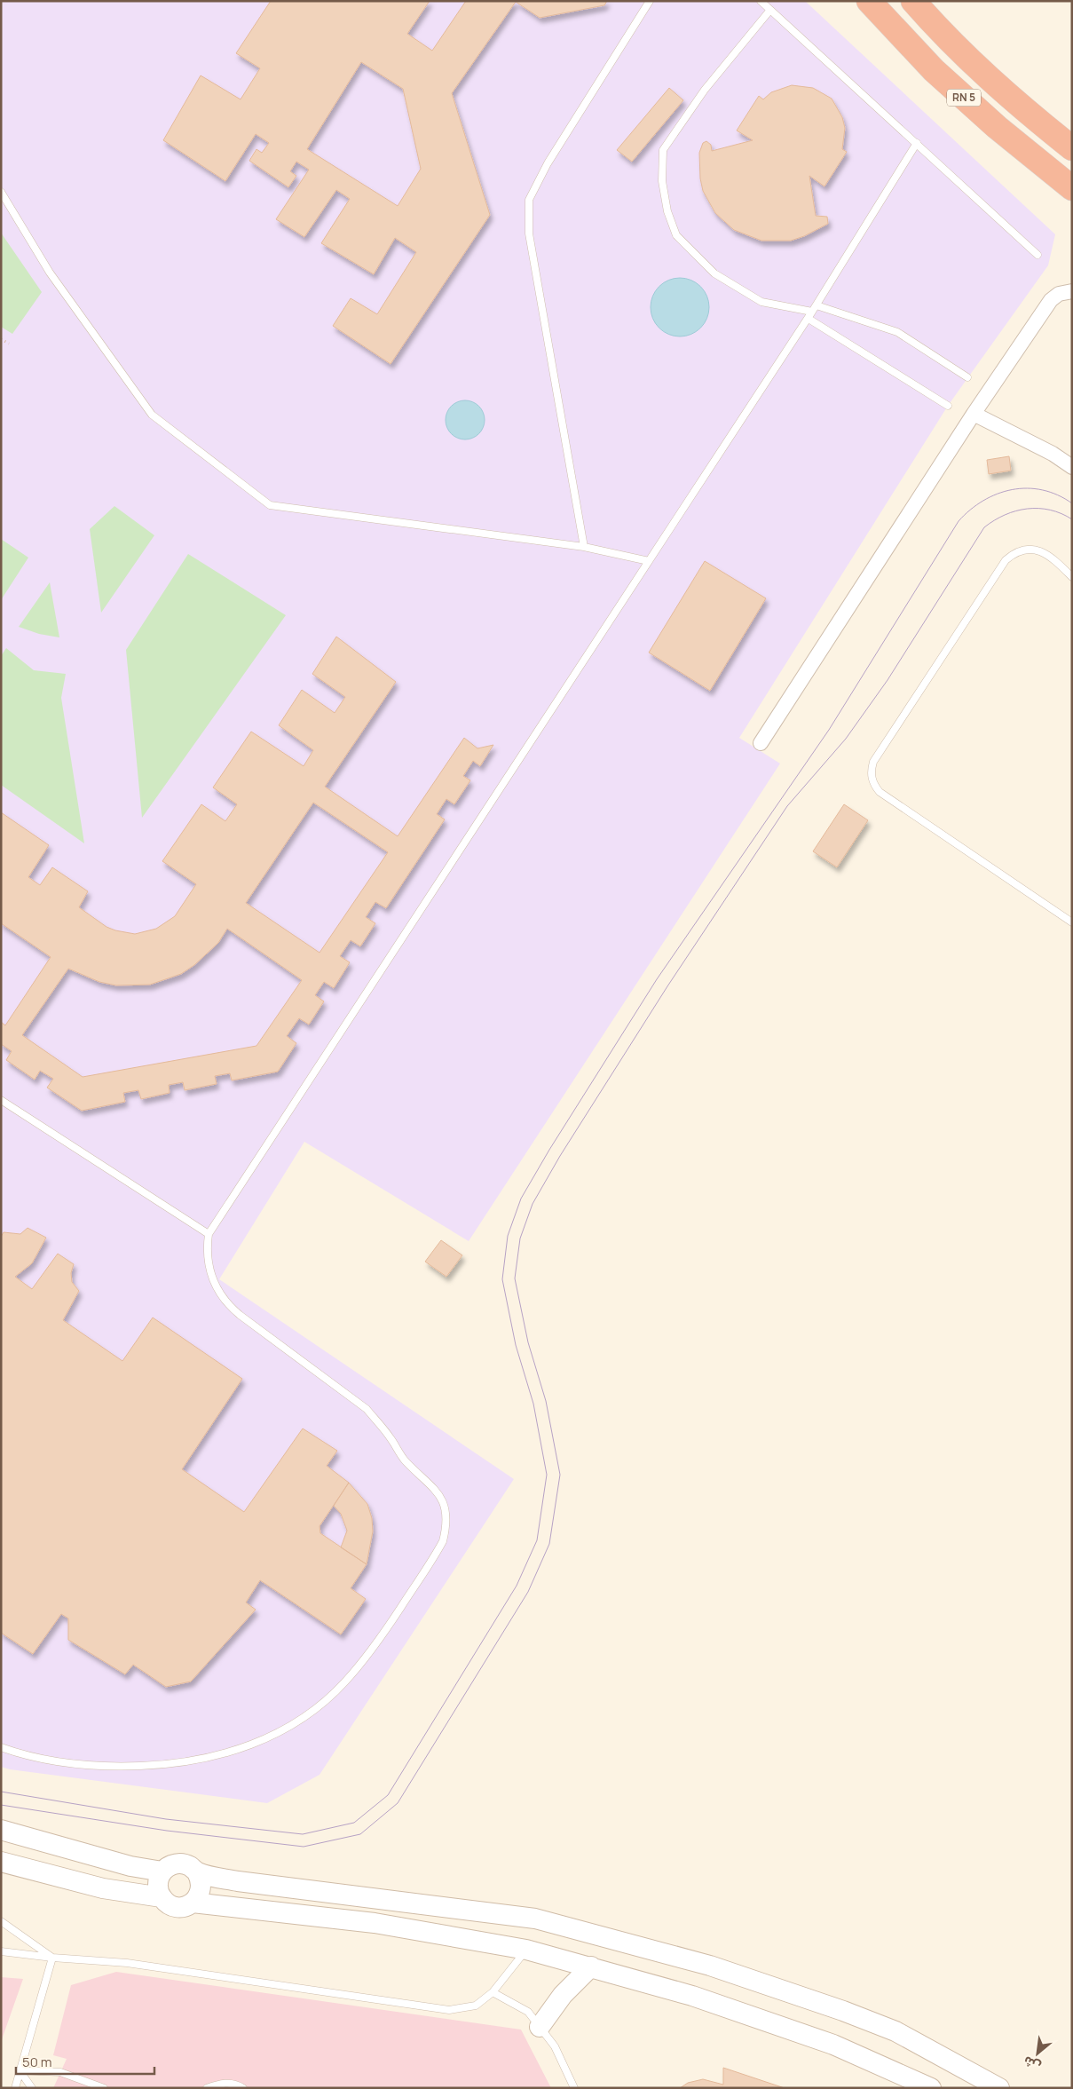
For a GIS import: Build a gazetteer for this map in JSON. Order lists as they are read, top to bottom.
{
  "streets": {
    "highway": ["RN 5"]
  },
  "scale_bar": "50 m",
  "north": "bottom left"
}
